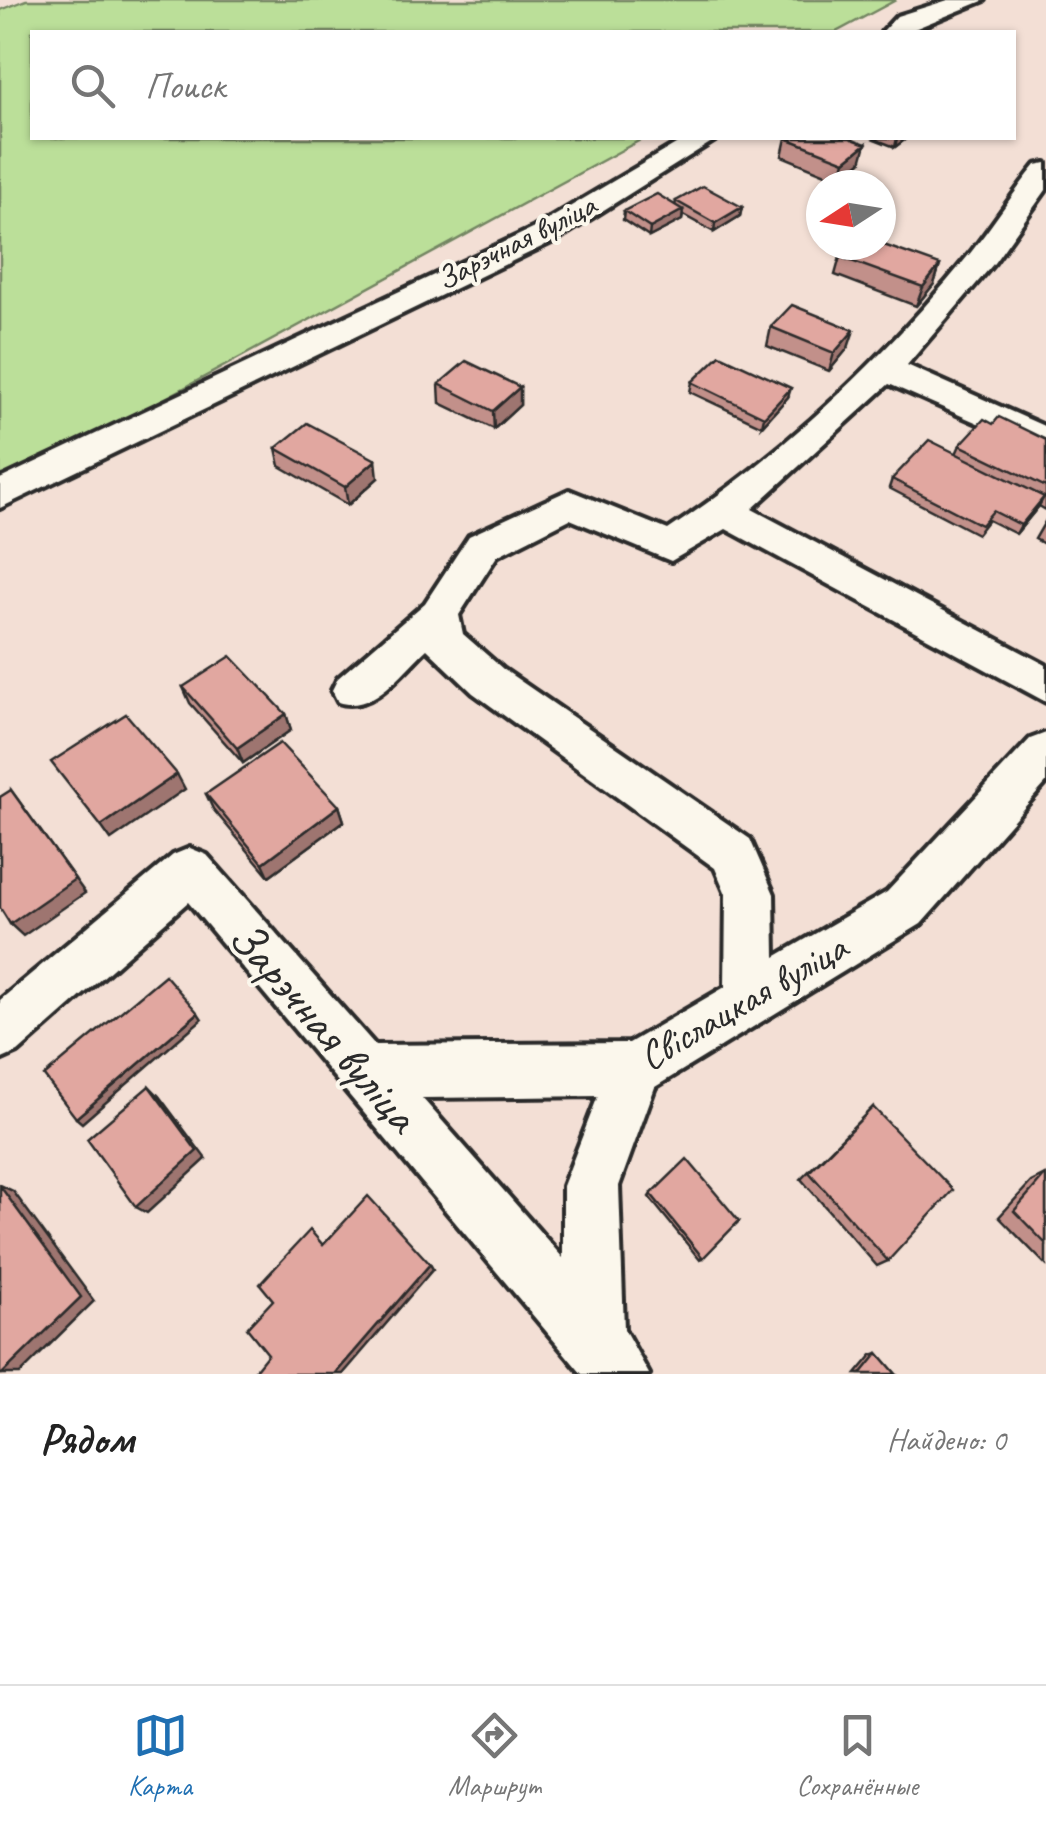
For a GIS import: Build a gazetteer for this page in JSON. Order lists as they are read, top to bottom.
{
  "streets": {
    "street": ["Зарэчная вуліца", "Свіслацкая вуліца"]
  },
  "crossings": [
    ["Зарэчная вуліца", "Свіслацкая вуліца"]
  ],
  "north": "left",
  "page": {
    "search": "Поиск",
    "heading": ["Рядом", "Найдено: 0"],
    "nav": ["Карта", "Маршрут", "Сохранённые"]
  }
}
